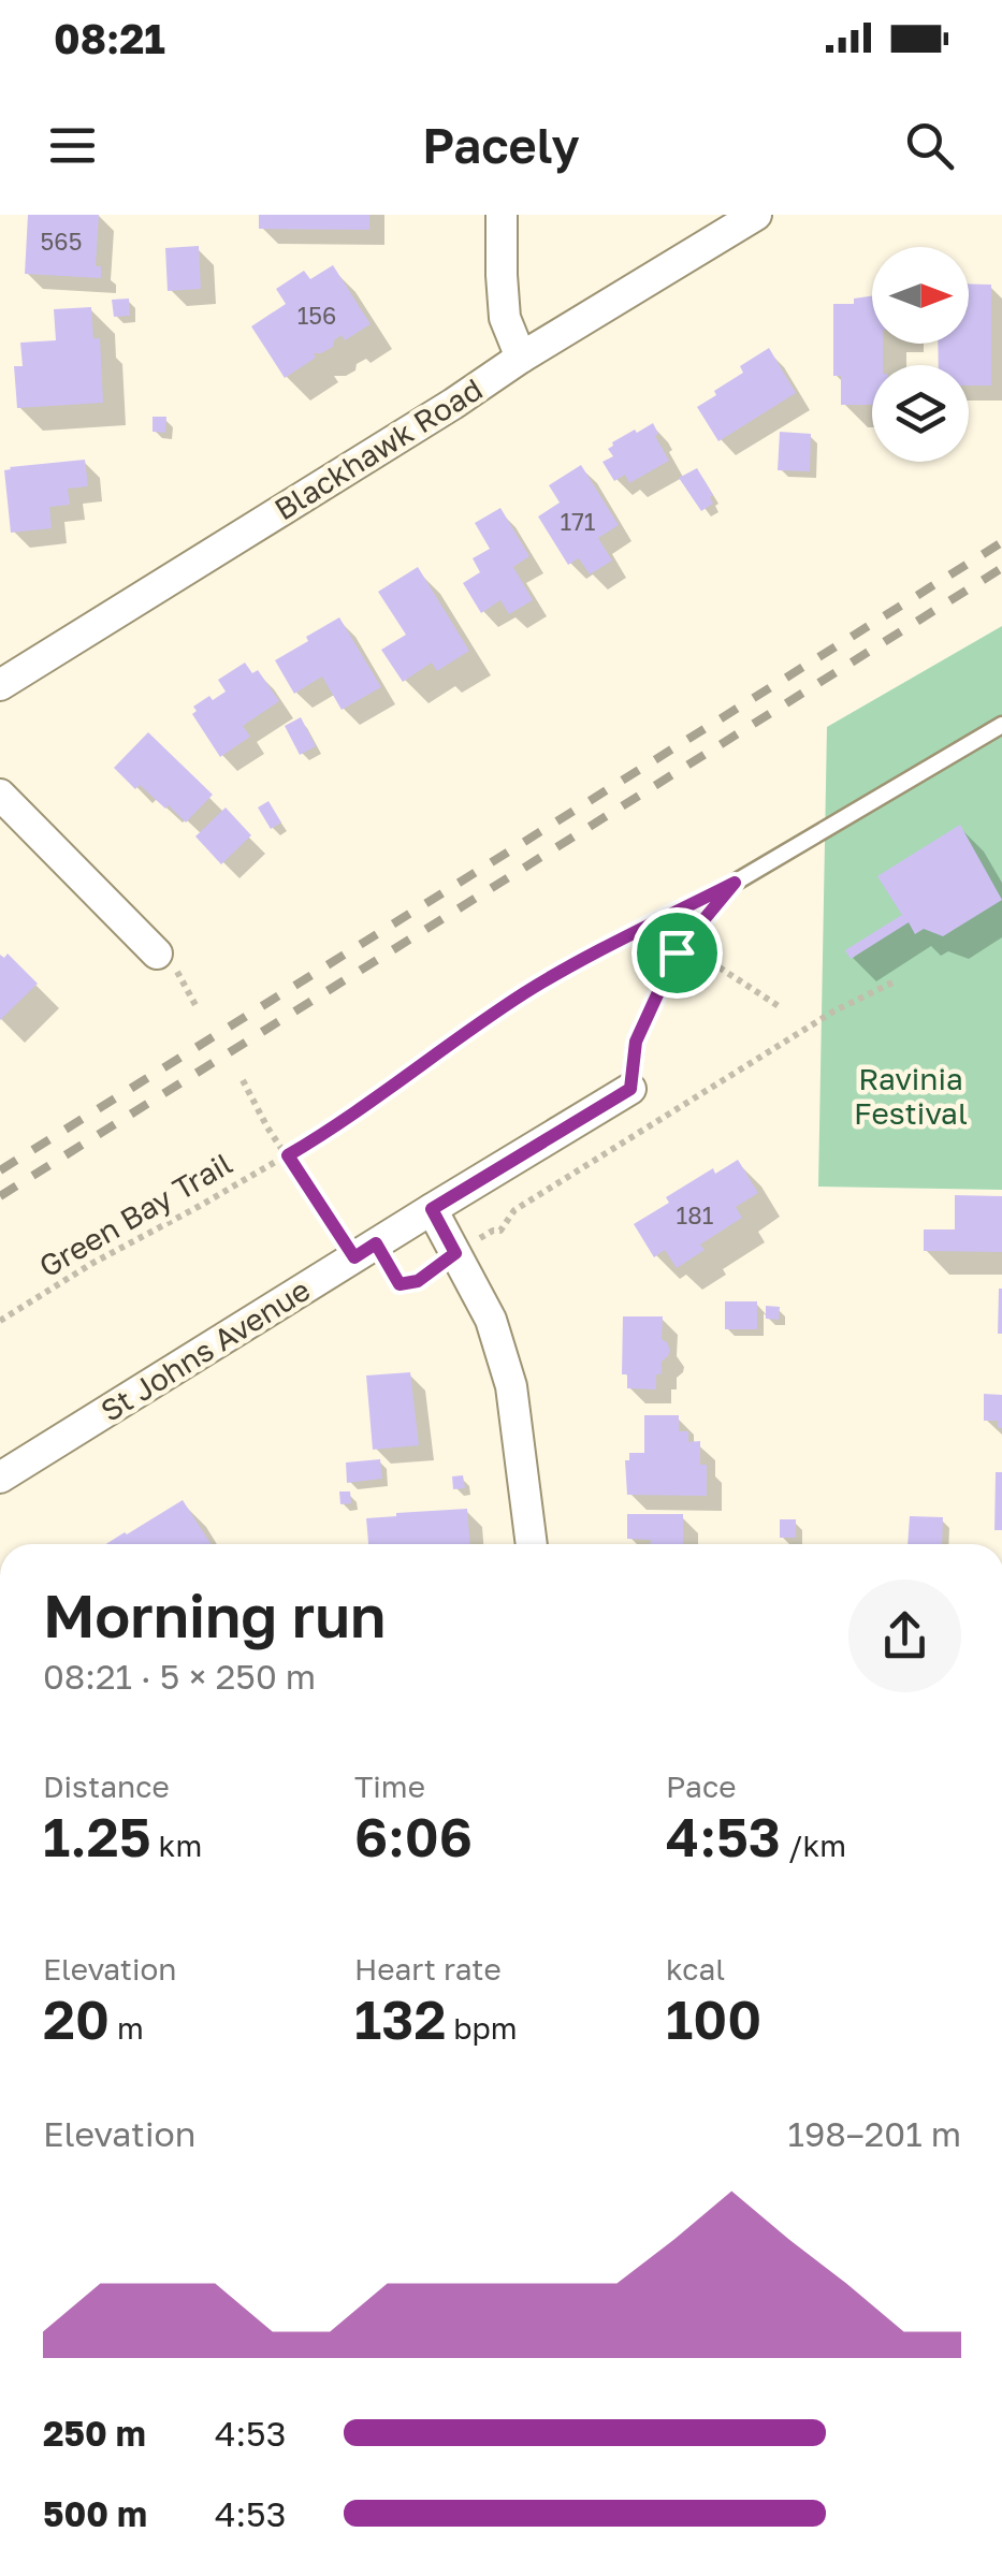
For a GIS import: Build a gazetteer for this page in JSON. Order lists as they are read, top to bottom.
{
  "streets": {
    "street": ["Blackhawk Road", "St Johns Avenue"],
    "path": ["Green Bay Trail"]
  },
  "parks": ["Ravinia Festival"],
  "house_numbers": [
    "565",
    "156",
    "171",
    "181"
  ],
  "north": "right",
  "page": {
    "status": "08:21",
    "header": "Pacely",
    "heading": ["Morning run", "08:21 · 5 × 250 m"],
    "stats": [
      ["Distance", "1.25 km"],
      ["Time", "6:06"],
      ["Pace", "4:53 /km"],
      ["Elevation", "20 m"],
      ["Heart rate", "132 bpm"],
      ["kcal", "100"]
    ],
    "chart": ["Elevation", "198–201 m"],
    "list": [
      {
        "name": "250 m",
        "note": "4:53"
      },
      {
        "name": "500 m",
        "note": "4:53"
      }
    ]
  }
}
